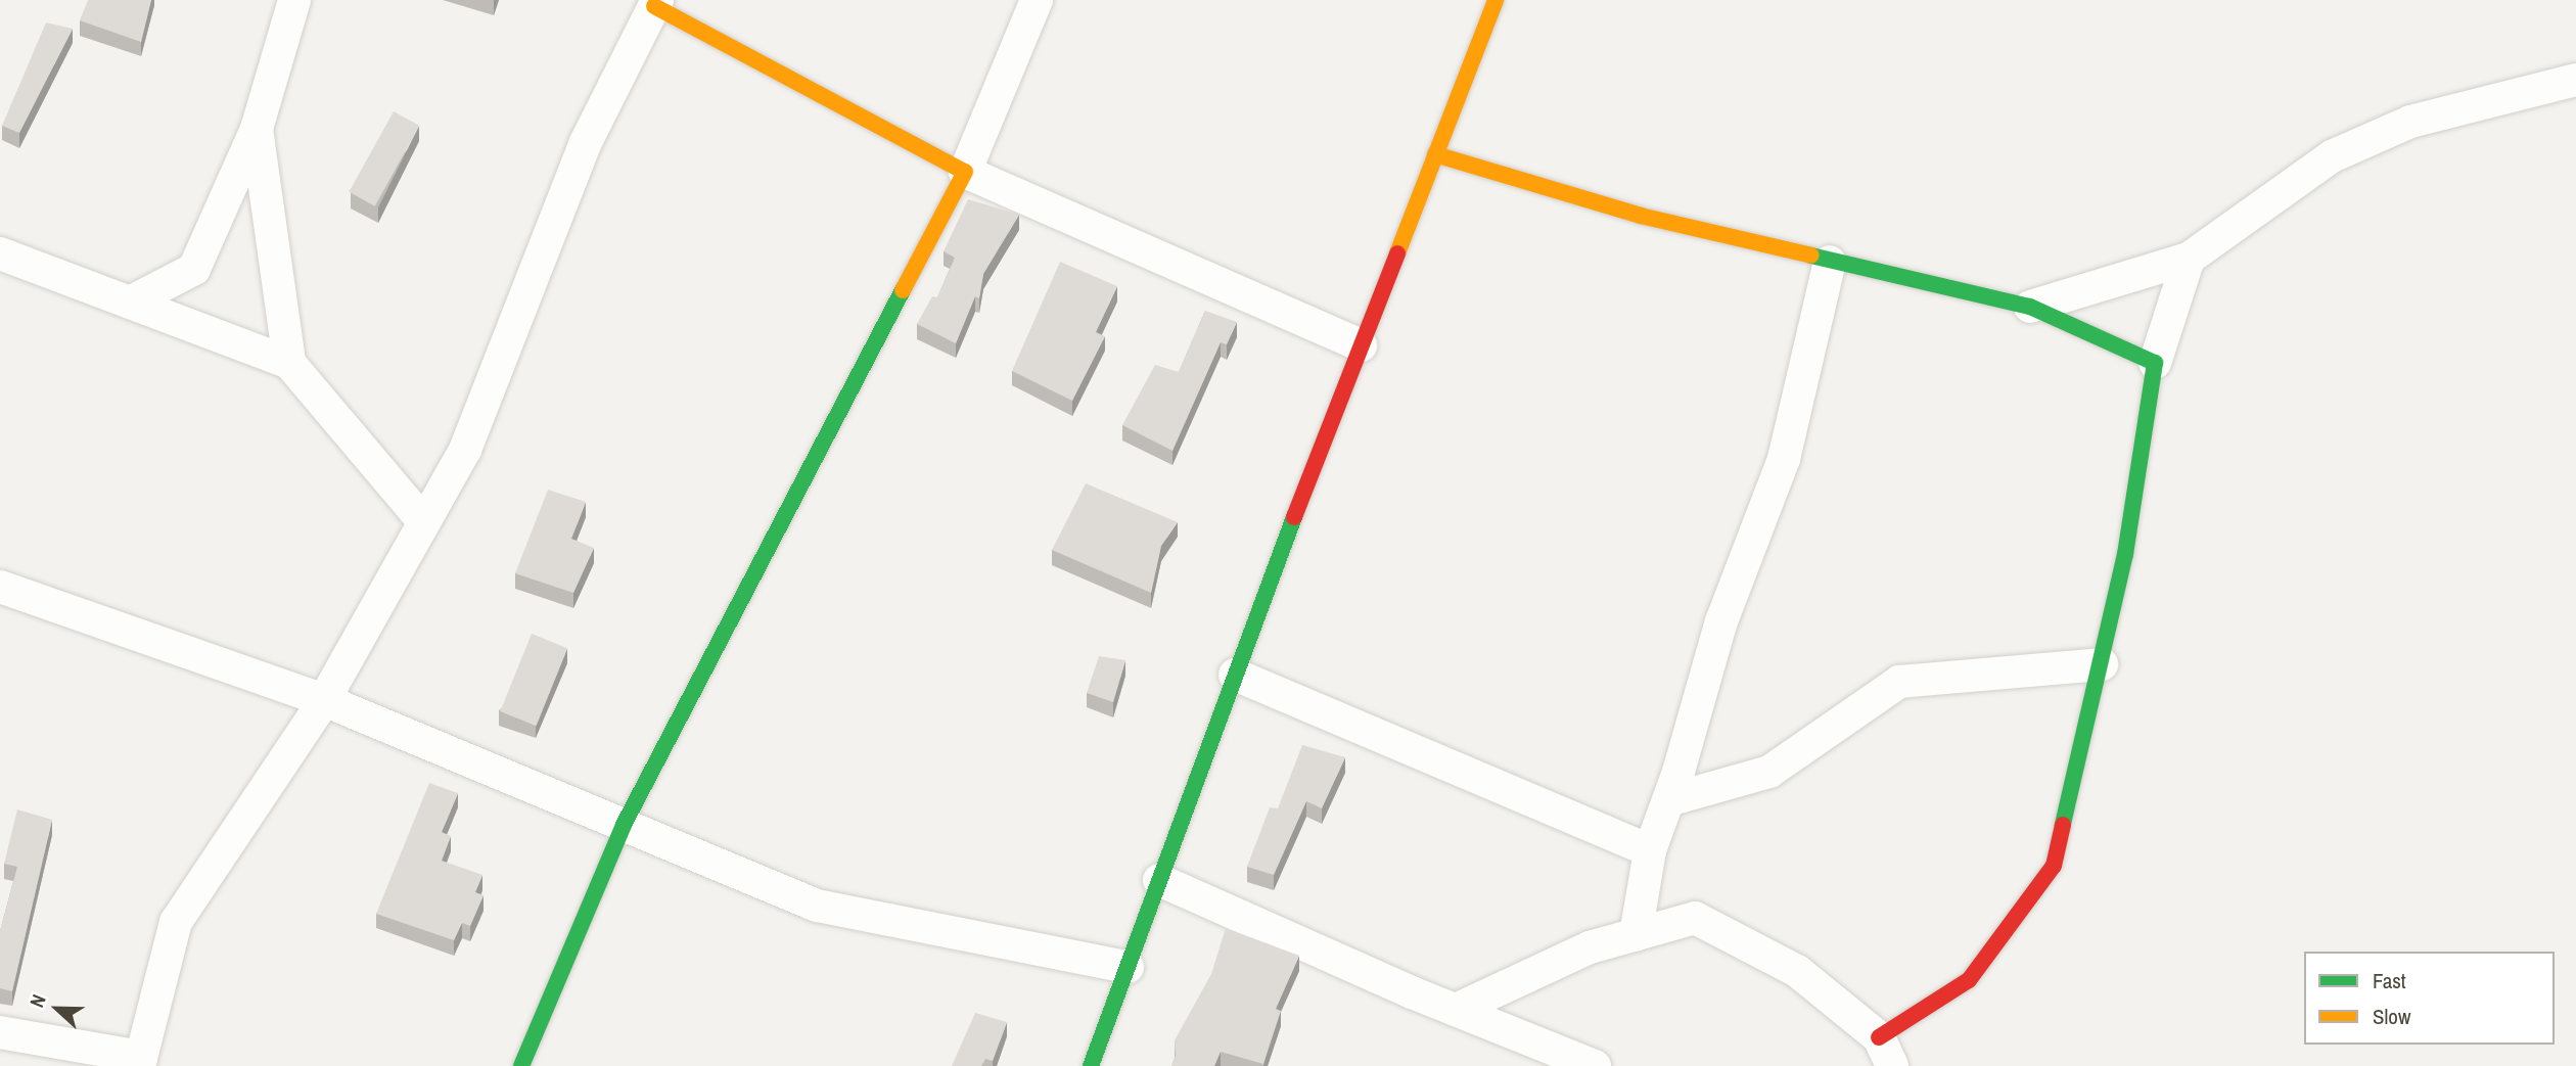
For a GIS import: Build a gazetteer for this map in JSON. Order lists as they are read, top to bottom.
{
  "legend": ["Fast", "Slow"],
  "north": "left"
}
